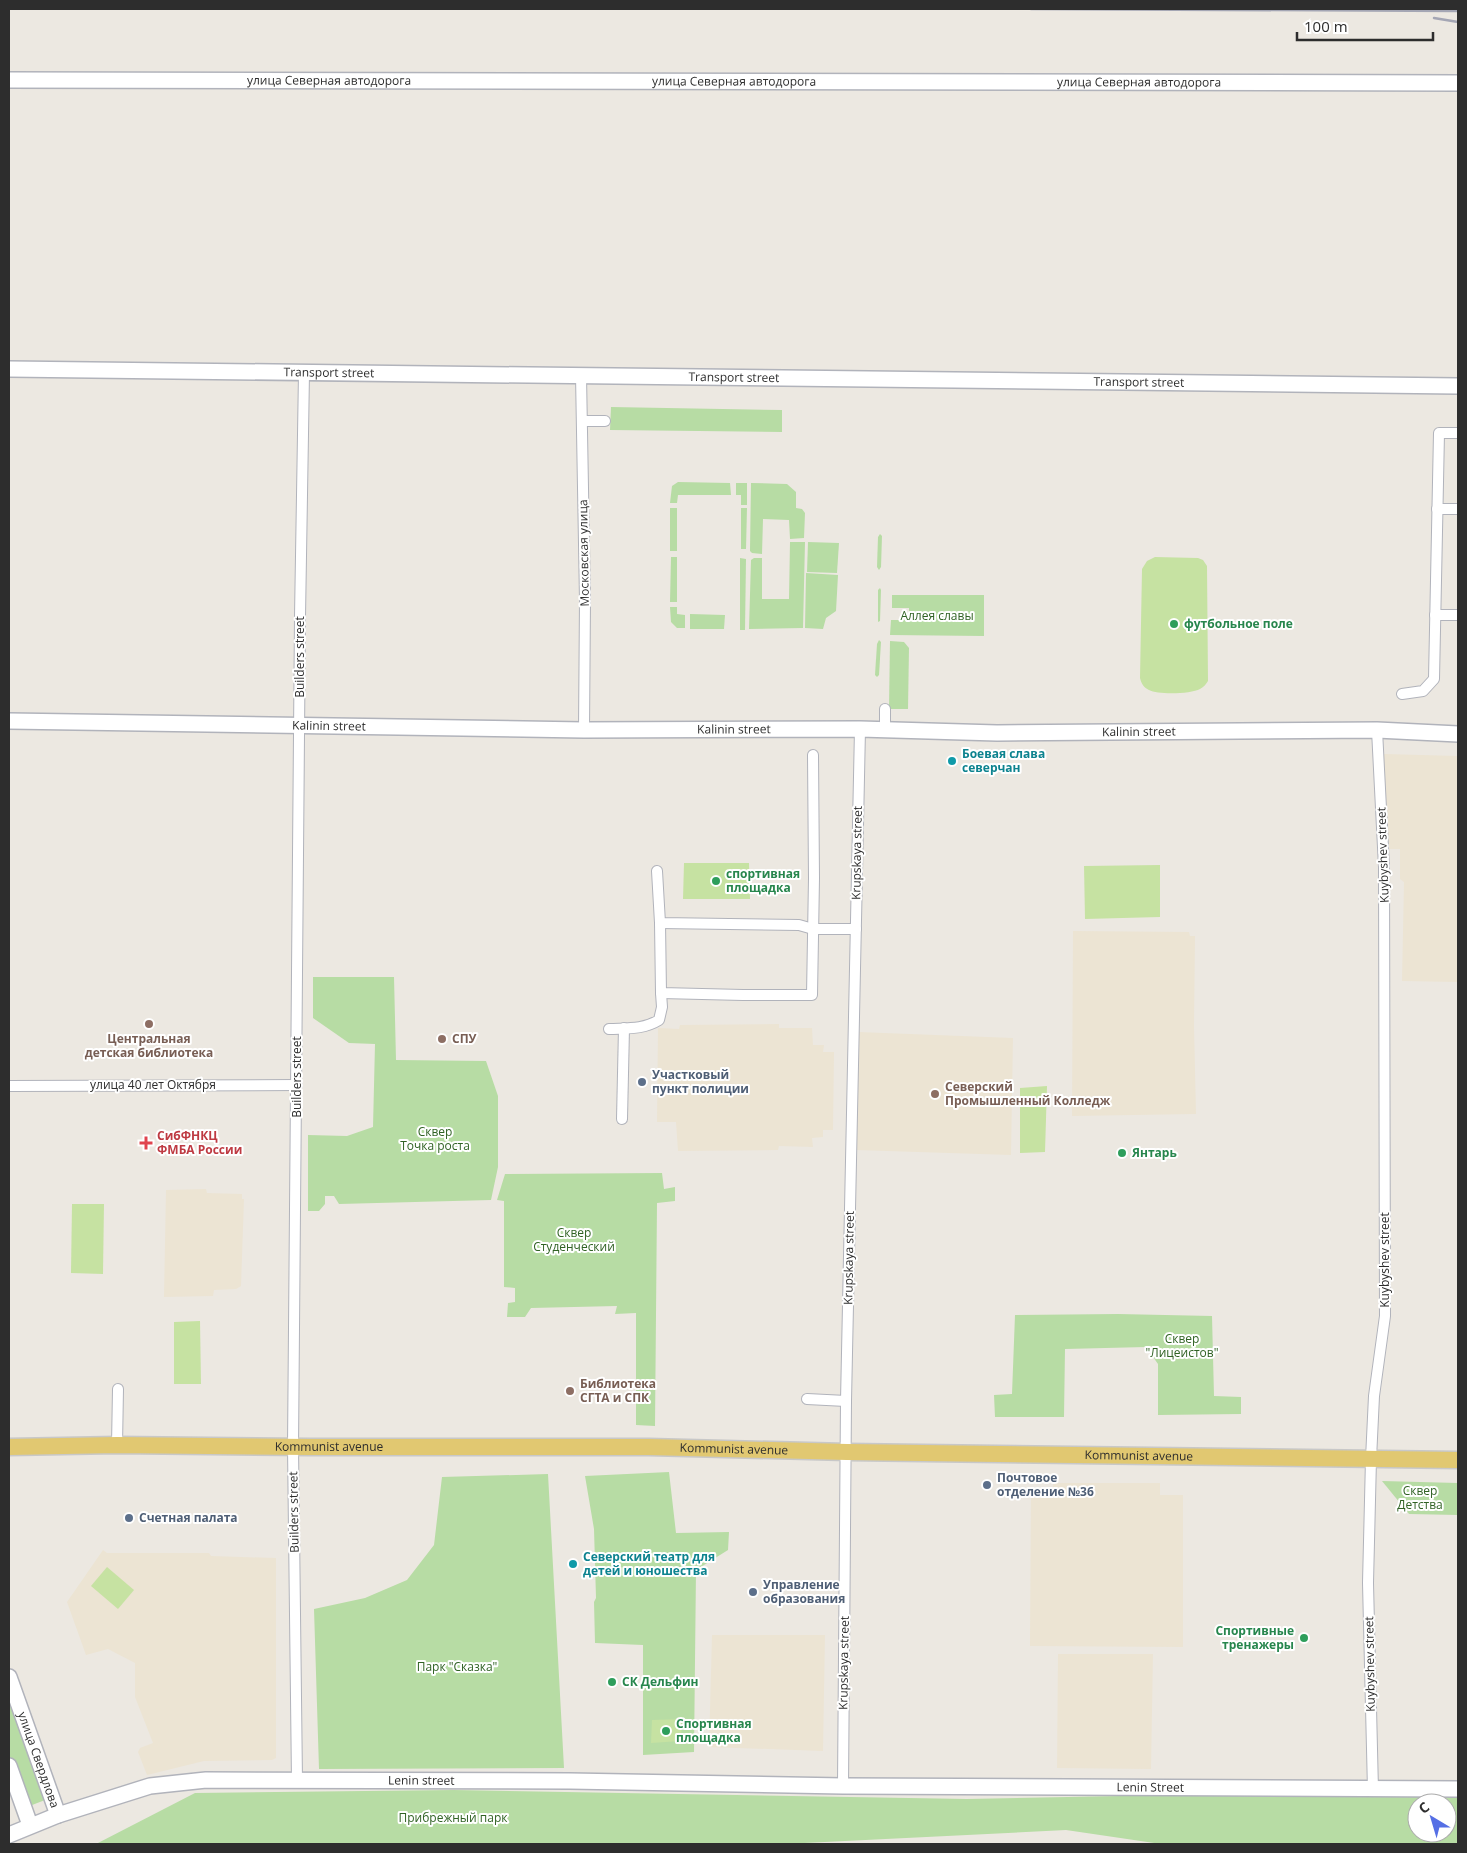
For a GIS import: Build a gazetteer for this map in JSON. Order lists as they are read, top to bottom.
{
  "streets": {
    "main road": ["Kommunist avenue"],
    "street": [
      "улица Северная автодорога",
      "Transport street",
      "Московская улица",
      "Builders street",
      "Kalinin street",
      "Krupskaya street",
      "Kuybyshev street",
      "улица 40 лет Октября",
      "улица Свердлова",
      "Lenin street",
      "Lenin Street"
    ]
  },
  "crossings": [
    ["Transport street", "Московская улица"],
    ["Transport street", "Builders street"],
    ["Московская улица", "Kalinin street"],
    ["Builders street", "Kalinin street"],
    ["Builders street", "улица 40 лет Октября"],
    ["Builders street", "Kommunist avenue"],
    ["Builders street", "Lenin street"],
    ["Kalinin street", "Krupskaya street"],
    ["Kalinin street", "Kuybyshev street"],
    ["Krupskaya street", "Kommunist avenue"],
    ["Krupskaya street", "Lenin street"],
    ["Krupskaya street", "Lenin Street"],
    ["Kuybyshev street", "Kommunist avenue"],
    ["Kuybyshev street", "Lenin Street"],
    ["улица Свердлова", "Lenin street"],
    ["Lenin street", "Lenin Street"]
  ],
  "parks": [
    "Аллея славы",
    "Сквер Точка роста",
    "Сквер Студенческий",
    "Сквер \"Лицеистов\"",
    "Сквер Детства",
    "Парк \"Сказка\"",
    "Прибрежный парк"
  ],
  "places": {
    "other": [
      "футбольное поле",
      "Боевая слава северчан",
      "спортивная площадка",
      "Центральная детская библиотека",
      "СПУ",
      "Участковый пункт полиции",
      "Северский Промышленный Колледж",
      "Янтарь",
      "Библиотека СГТА и СПК",
      "Почтовое отделение №36",
      "Счетная палата",
      "Северский театр для детей и юношества",
      "Управление образования",
      "Спортивные тренажеры",
      "СК Дельфин",
      "Спортивная площадка"
    ],
    "health": ["СибФНКЦ ФМБА России"]
  },
  "scale_bar": "100 m",
  "north": "top left"
}
